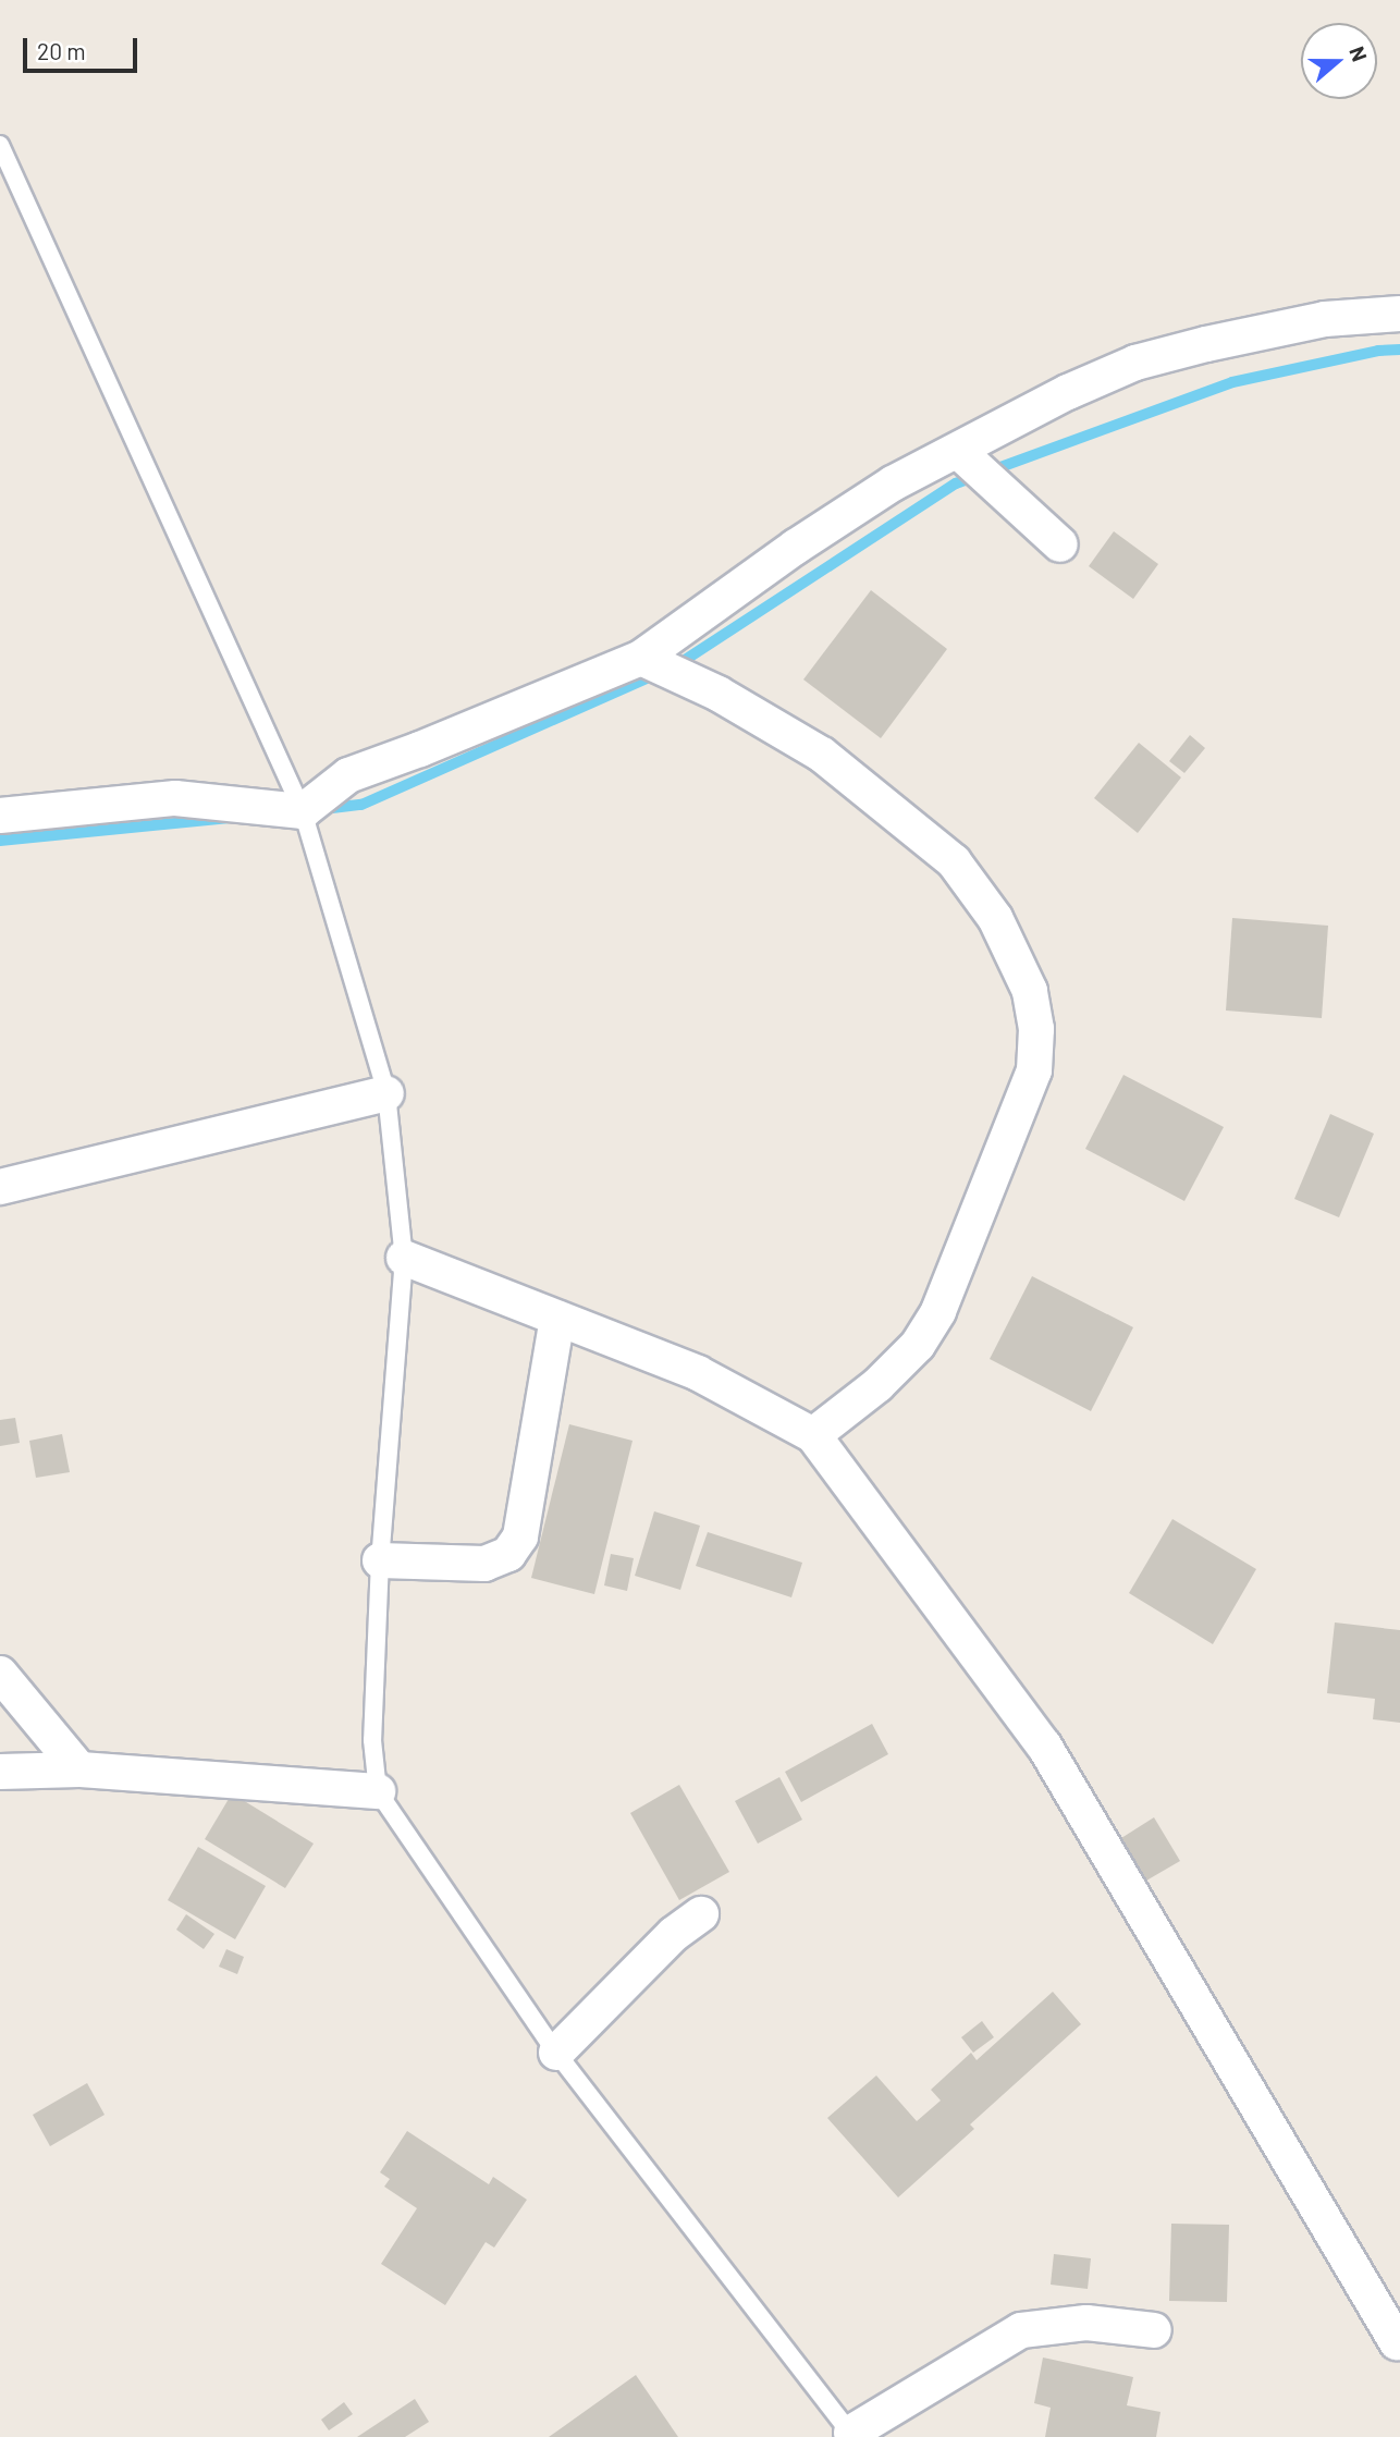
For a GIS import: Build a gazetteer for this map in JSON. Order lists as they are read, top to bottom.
{
  "scale_bar": "20 m",
  "north": "right"
}
